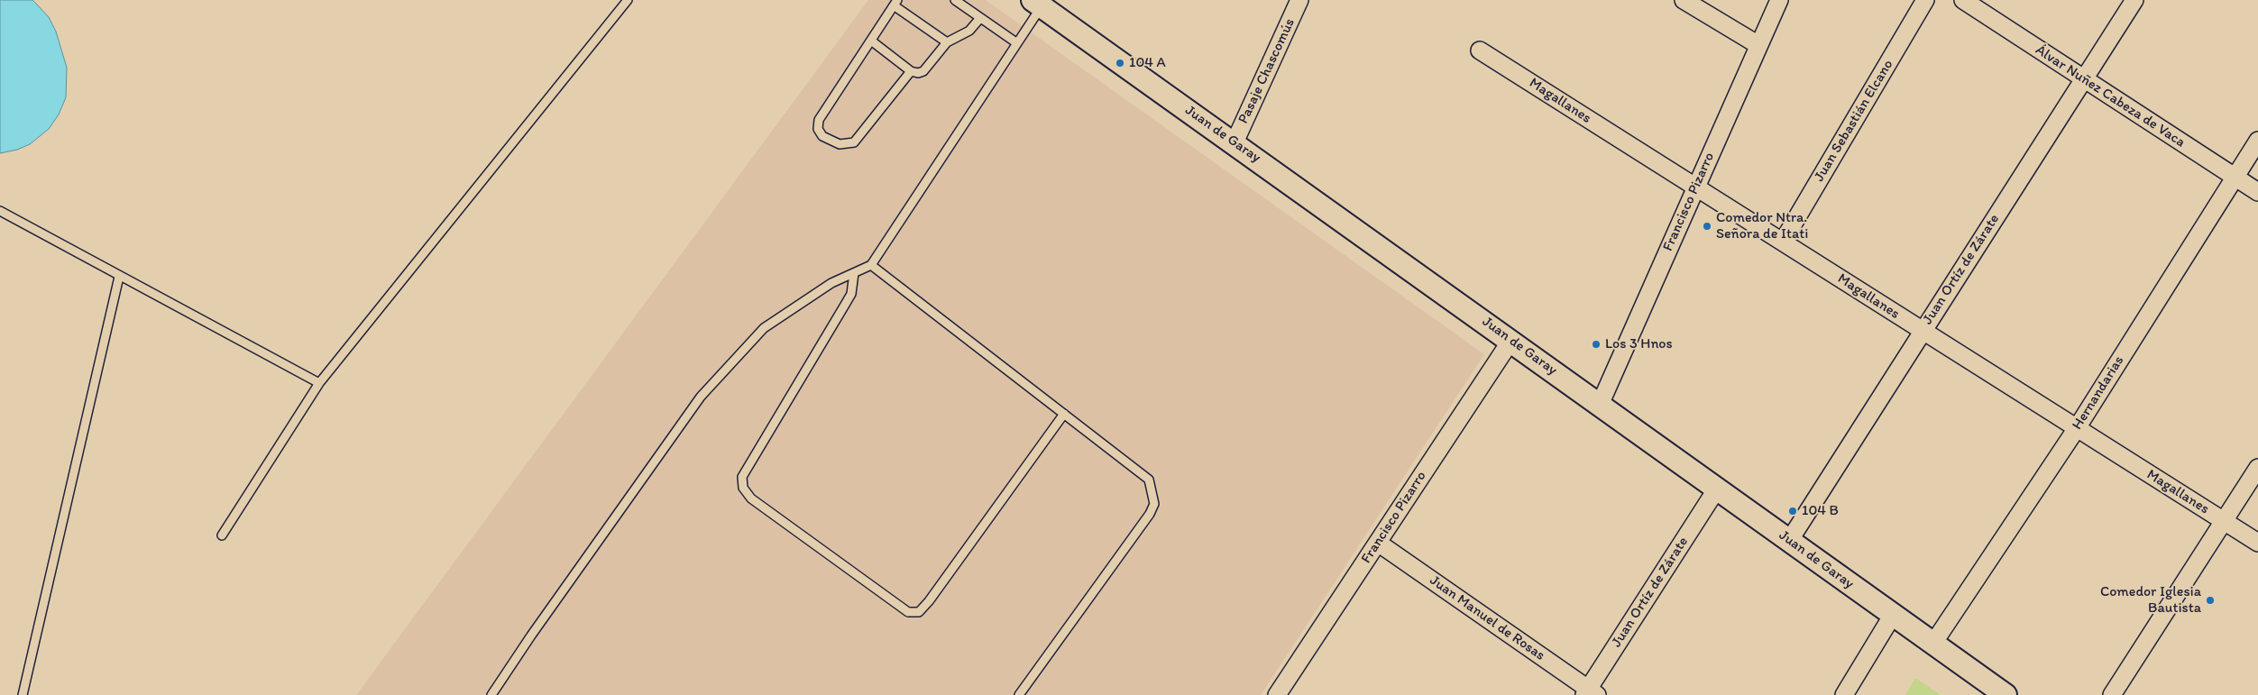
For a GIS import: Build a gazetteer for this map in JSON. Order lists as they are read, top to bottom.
{
  "streets": {
    "street": [
      "Pasaje Chascomús",
      "Álvar Nuñez Cabeza de Vaca",
      "Magallanes",
      "Juan Sebastián Elcano",
      "Juan de Garay",
      "Francisco Pizarro",
      "Juan Ortíz de Zárate",
      "Hernandarias",
      "Juan Manuel de Rosas"
    ]
  },
  "crossings": [
    ["Pasaje Chascomús", "Juan de Garay"],
    ["Álvar Nuñez Cabeza de Vaca", "Juan Ortíz de Zárate"],
    ["Álvar Nuñez Cabeza de Vaca", "Hernandarias"],
    ["Magallanes", "Juan Sebastián Elcano"],
    ["Magallanes", "Francisco Pizarro"],
    ["Magallanes", "Juan Ortíz de Zárate"],
    ["Magallanes", "Hernandarias"],
    ["Juan de Garay", "Francisco Pizarro"],
    ["Juan de Garay", "Juan Ortíz de Zárate"],
    ["Juan de Garay", "Hernandarias"],
    ["Francisco Pizarro", "Juan Manuel de Rosas"],
    ["Juan Ortíz de Zárate", "Juan Manuel de Rosas"]
  ],
  "places": [
    "104 A",
    "Comedor Ntra. Señora de Itati",
    "Los 3 Hnos",
    "104 B",
    "Comedor Iglesia Bautista"
  ]
}
